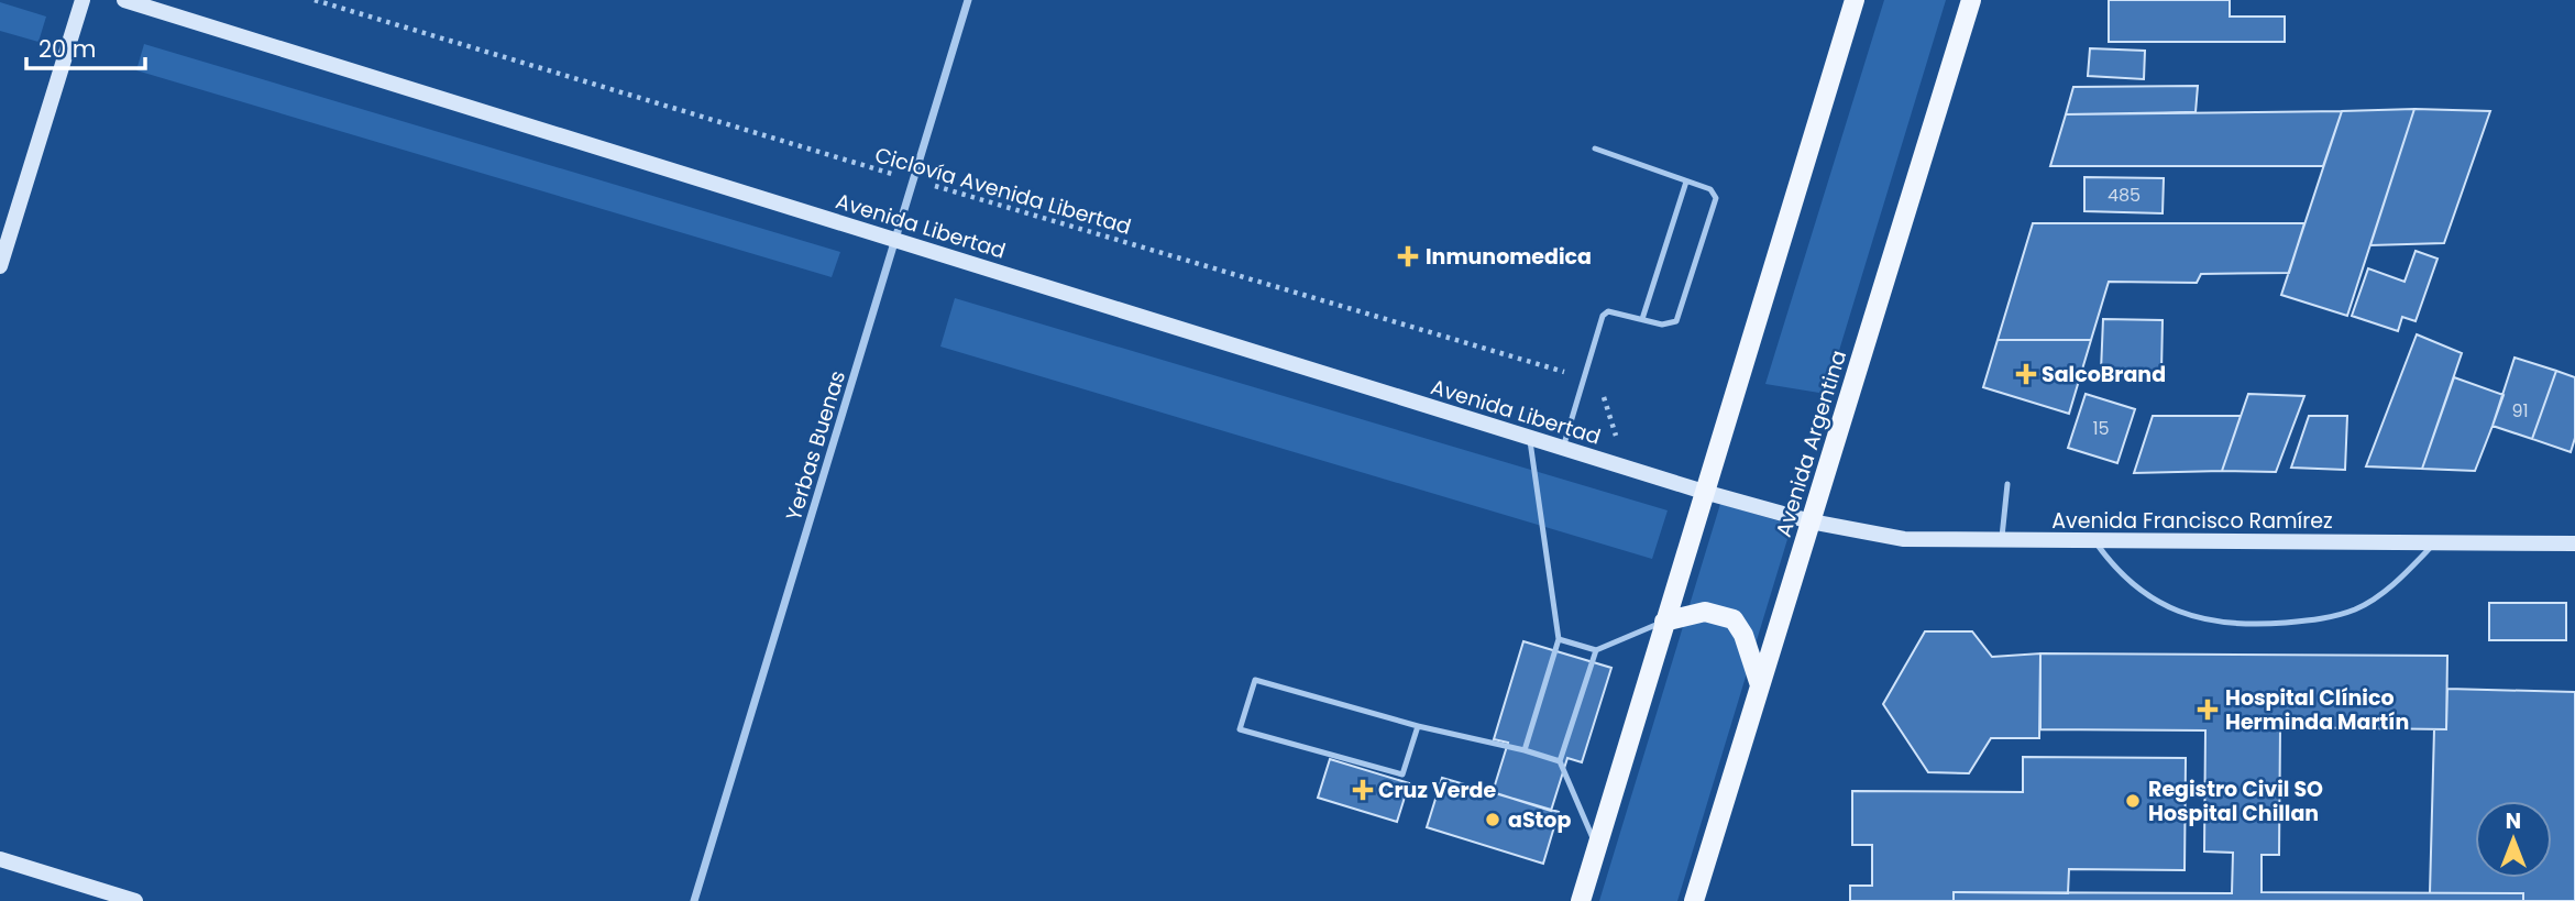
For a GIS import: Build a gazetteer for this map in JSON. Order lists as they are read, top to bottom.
{
  "streets": {
    "main road": ["Avenida Libertad", "Avenida Argentina", "Avenida Francisco Ramírez"],
    "street": ["Yerbas Buenas"],
    "path": ["Ciclovía Avenida Libertad"]
  },
  "crossings": [
    ["Ciclovía Avenida Libertad", "Yerbas Buenas"],
    ["Avenida Libertad", "Avenida Argentina"],
    ["Avenida Libertad", "Yerbas Buenas"],
    ["Avenida Libertad", "Avenida Francisco Ramírez"],
    ["Avenida Argentina", "Avenida Francisco Ramírez"]
  ],
  "places": {
    "health": [
      "Inmunomedica",
      "SalcoBrand",
      "Hospital Clínico Herminda Martín",
      "Cruz Verde"
    ],
    "other": ["Registro Civil SO Hospital Chillan", "aStop"]
  },
  "house_numbers": ["485", "91", "15"],
  "scale_bar": "20 m",
  "north": "top"
}
